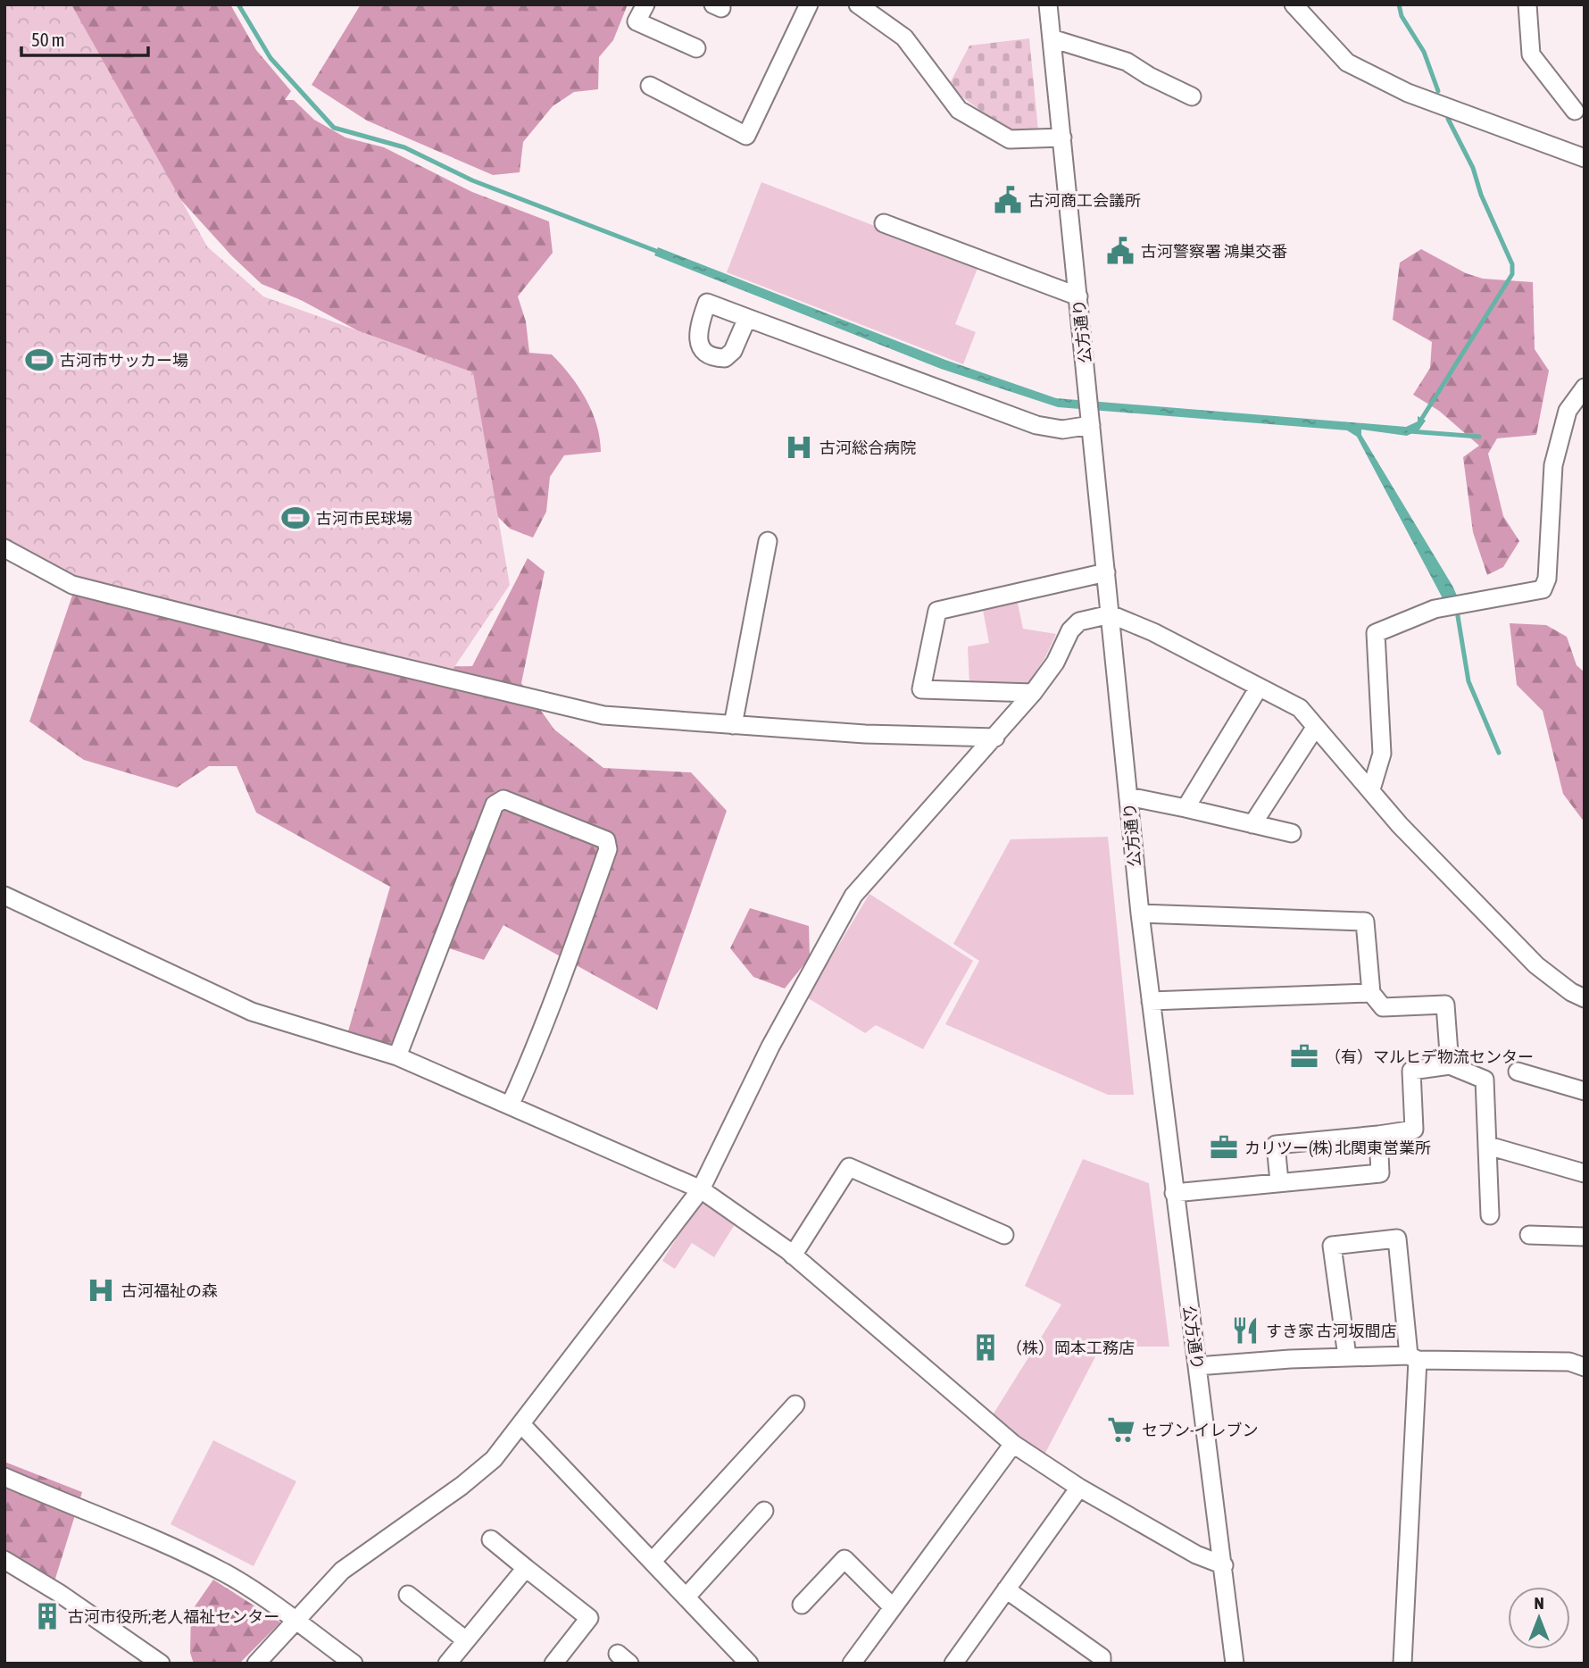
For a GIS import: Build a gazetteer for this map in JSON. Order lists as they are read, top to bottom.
{
  "streets": {
    "street": ["公方通り"]
  },
  "places": {
    "public building": ["古河商工会議所", "古河警察署 鴻巣交番"],
    "sports": ["古河市サッカー場", "古河市民球場"],
    "hospital": ["古河総合病院", "古河福祉の森"],
    "office": ["（有）マルヒデ物流センター", "カリツー(株) 北関東営業所"],
    "restaurant": ["すき家 古河坂間店"],
    "building": ["（株）岡本工務店", "古河市役所;老人福祉センター"],
    "supermarket": ["セブン-イレブン"]
  },
  "scale_bar": "50 m",
  "north": "top"
}
